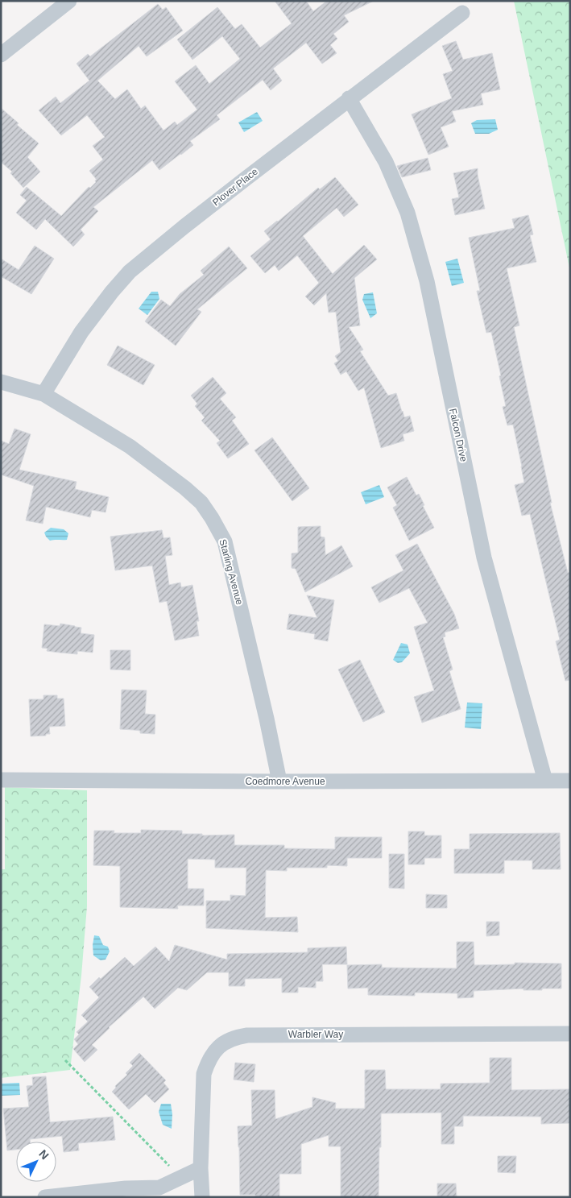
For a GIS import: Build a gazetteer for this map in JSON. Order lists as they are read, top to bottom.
{
  "streets": {
    "street": [
      "Plover Place",
      "Falcon Drive",
      "Starling Avenue",
      "Coedmore Avenue",
      "Warbler Way"
    ]
  },
  "crossings": [
    ["Plover Place", "Falcon Drive"],
    ["Plover Place", "Starling Avenue"],
    ["Falcon Drive", "Coedmore Avenue"],
    ["Starling Avenue", "Coedmore Avenue"]
  ],
  "north": "top right"
}
